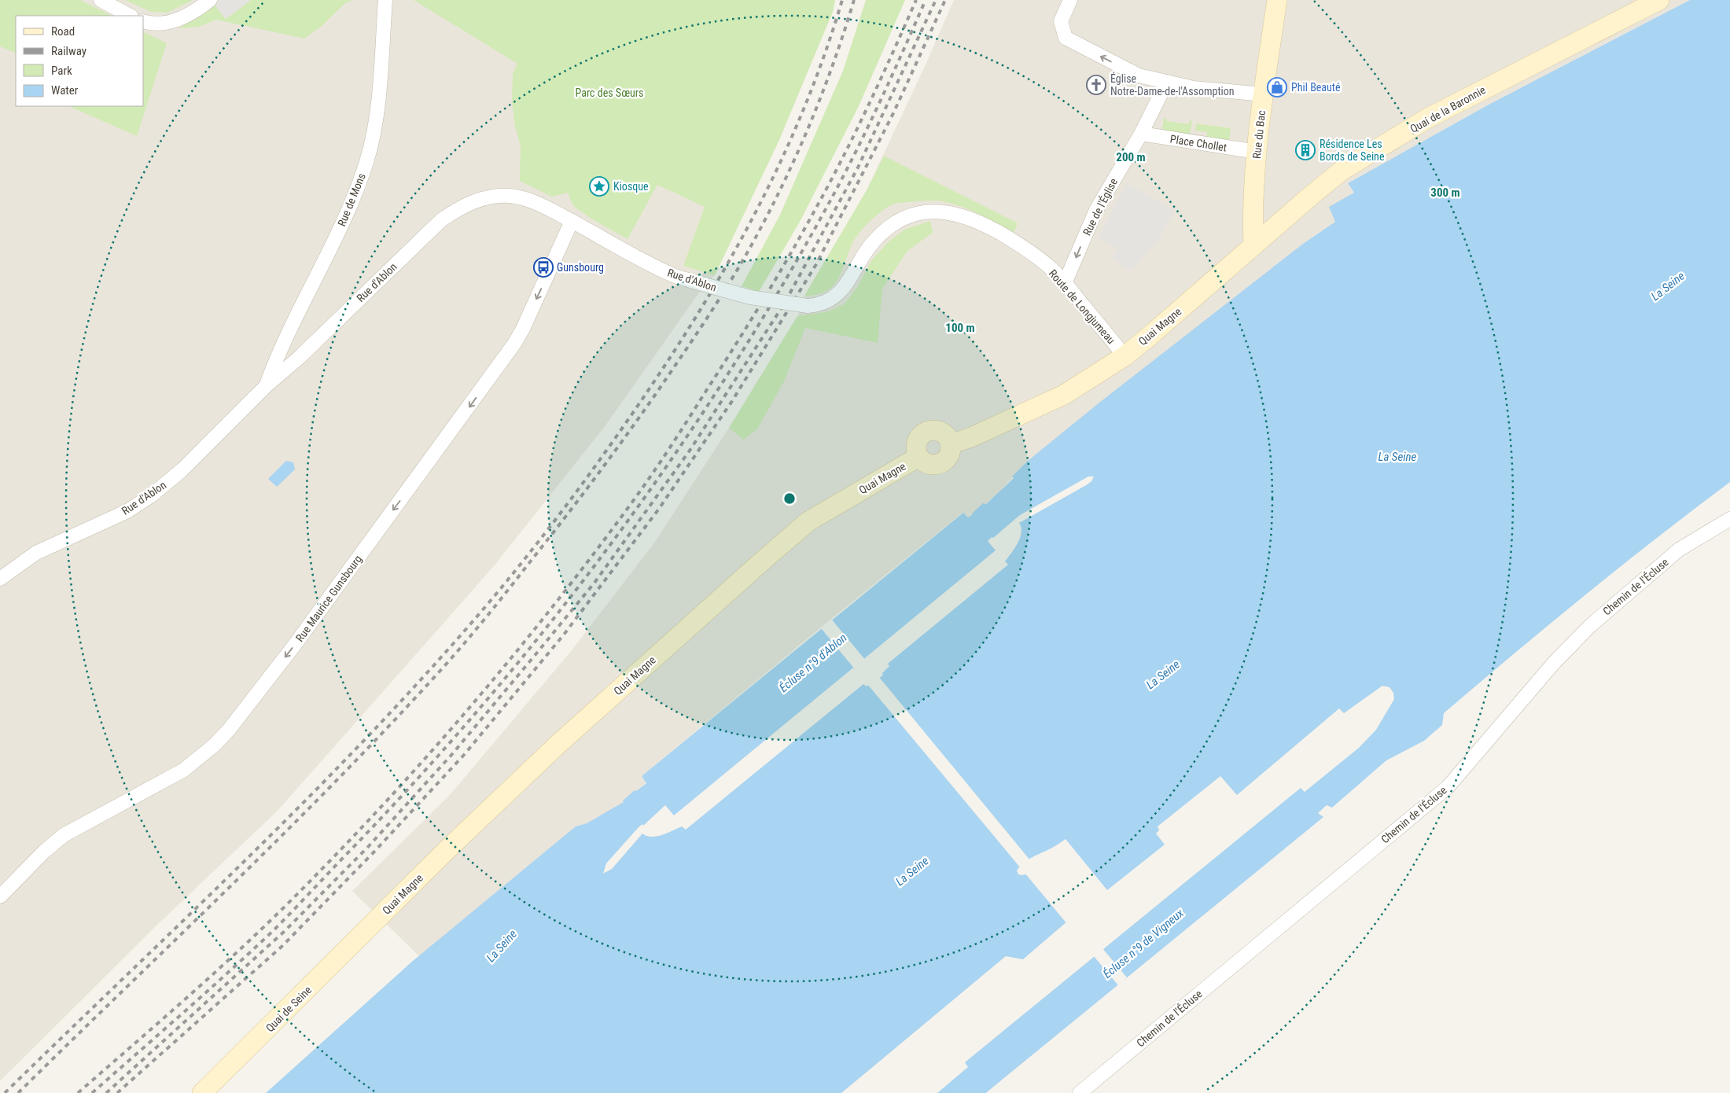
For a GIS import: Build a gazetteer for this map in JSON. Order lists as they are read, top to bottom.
{
  "streets": {
    "main road": [
      "Quai de la Baronnie",
      "Rue du Bac",
      "Quai Magne",
      "Quai de Seine"
    ],
    "street": [
      "Place Chollet",
      "Rue de Mons",
      "Rue de l'Église",
      "Rue d'Ablon",
      "Route de Longjumeau",
      "Chemin de l'Écluse",
      "Rue Maurice Gunsbourg"
    ]
  },
  "crossings": [
    ["Quai de la Baronnie", "Rue du Bac"],
    ["Quai de la Baronnie", "Quai Magne"],
    ["Rue du Bac", "Place Chollet"],
    ["Rue du Bac", "Quai Magne"],
    ["Place Chollet", "Rue de l'Église"],
    ["Rue de Mons", "Rue d'Ablon"],
    ["Rue de l'Église", "Route de Longjumeau"],
    ["Rue d'Ablon", "Route de Longjumeau"],
    ["Rue d'Ablon", "Rue Maurice Gunsbourg"],
    ["Route de Longjumeau", "Quai Magne"],
    ["Quai Magne", "Quai de Seine"]
  ],
  "one_way": ["Rue de l'Église", "Rue Maurice Gunsbourg"],
  "water": ["La Seine", "Écluse n°9 d'Ablon", "Écluse n°9 de Vigneux"],
  "parks": ["Parc des Sœurs"],
  "places": {
    "church": ["Église Notre-Dame-de-l'Assomption"],
    "shop": ["Phil Beauté"],
    "building": ["Résidence Les Bords de Seine"],
    "place": ["Kiosque"],
    "bus stop": ["Gunsbourg"]
  },
  "legend": [
    "Road",
    "Railway",
    "Park",
    "Water"
  ],
  "rings": ["200 m", "300 m", "100 m"]
}
